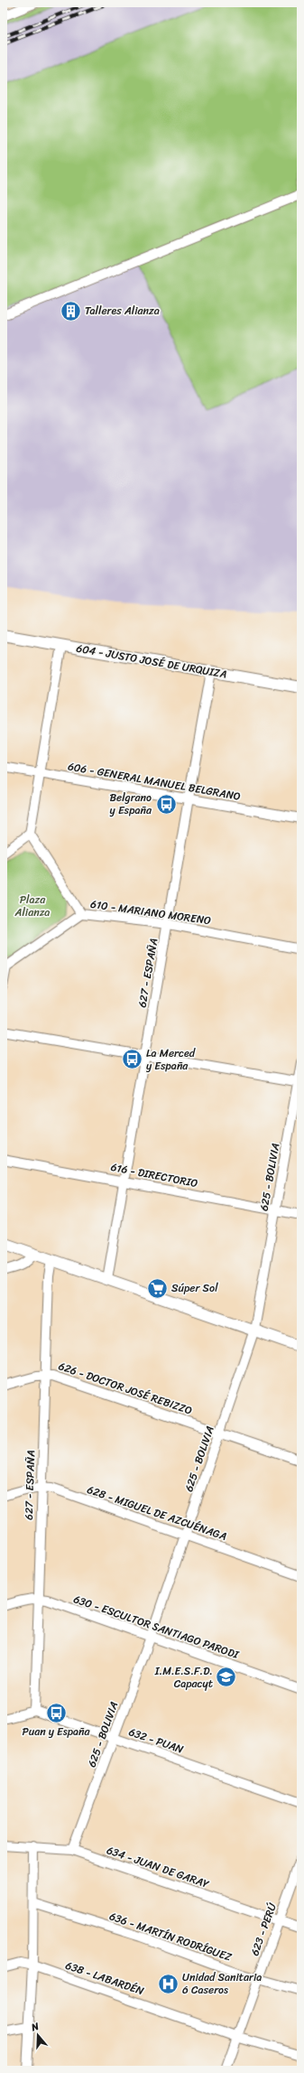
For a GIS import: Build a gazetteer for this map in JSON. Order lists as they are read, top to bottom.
{
  "streets": {
    "main road": ["604 - JUSTO JOSÉ DE URQUIZA"],
    "street": [
      "606 - GENERAL MANUEL BELGRANO",
      "610 - MARIANO MORENO",
      "627 - ESPAÑA",
      "616 - DIRECTORIO",
      "625 - BOLIVIA",
      "626 - DOCTOR JOSÉ REBIZZO",
      "628 - MIGUEL DE AZCUÉNAGA",
      "630 - ESCULTOR SANTIAGO PARODI",
      "632 - PUAN",
      "634 - JUAN DE GARAY",
      "623 - PERÚ",
      "636 - MARTÍN RODRÍGUEZ",
      "638 - LABARDÉN"
    ]
  },
  "crossings": [
    ["604 - JUSTO JOSÉ DE URQUIZA", "627 - ESPAÑA"],
    ["606 - GENERAL MANUEL BELGRANO", "627 - ESPAÑA"],
    ["610 - MARIANO MORENO", "627 - ESPAÑA"],
    ["627 - ESPAÑA", "616 - DIRECTORIO"],
    ["627 - ESPAÑA", "626 - DOCTOR JOSÉ REBIZZO"],
    ["627 - ESPAÑA", "628 - MIGUEL DE AZCUÉNAGA"],
    ["627 - ESPAÑA", "630 - ESCULTOR SANTIAGO PARODI"],
    ["627 - ESPAÑA", "632 - PUAN"],
    ["616 - DIRECTORIO", "625 - BOLIVIA"],
    ["625 - BOLIVIA", "626 - DOCTOR JOSÉ REBIZZO"],
    ["625 - BOLIVIA", "628 - MIGUEL DE AZCUÉNAGA"],
    ["625 - BOLIVIA", "630 - ESCULTOR SANTIAGO PARODI"],
    ["625 - BOLIVIA", "632 - PUAN"],
    ["625 - BOLIVIA", "634 - JUAN DE GARAY"],
    ["634 - JUAN DE GARAY", "623 - PERÚ"],
    ["623 - PERÚ", "636 - MARTÍN RODRÍGUEZ"],
    ["623 - PERÚ", "638 - LABARDÉN"]
  ],
  "parks": ["Plaza Alianza"],
  "places": {
    "building": ["Talleres Alianza"],
    "bus stop": ["Belgrano y España", "La Merced y España", "Puan y España"],
    "supermarket": ["Súper Sol"],
    "school or university": ["I.M.E.S.F.D. Capacyt"],
    "hospital": ["Unidad Sanitaria 6 Caseros"]
  },
  "north": "top"
}
